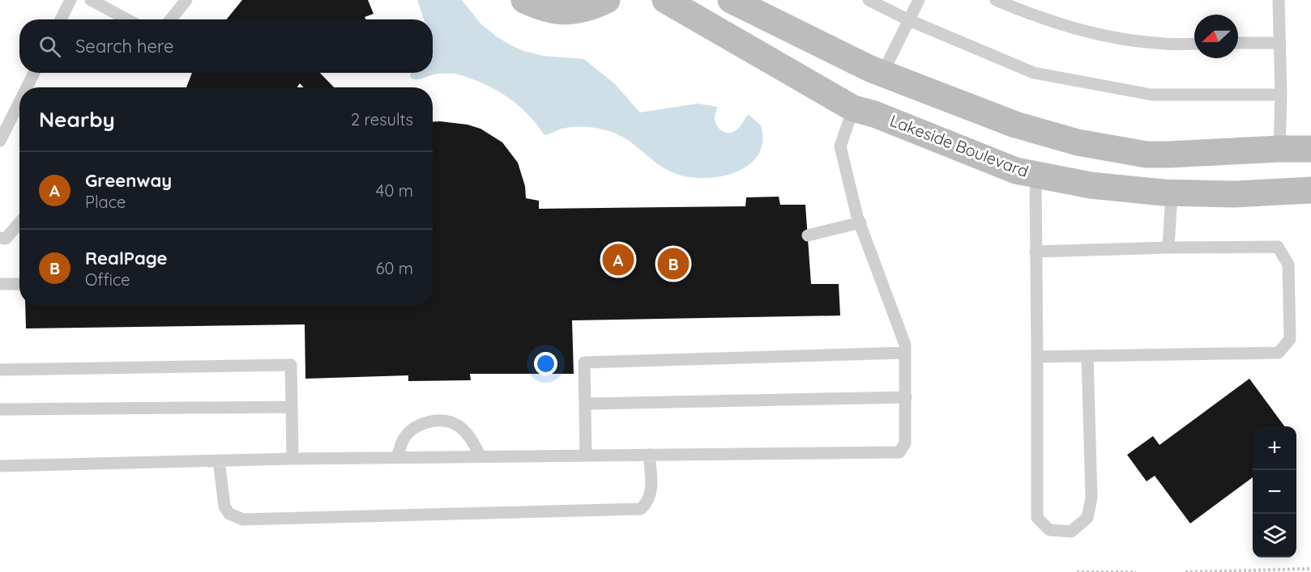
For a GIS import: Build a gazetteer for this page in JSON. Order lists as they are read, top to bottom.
{
  "streets": {
    "street": ["Lakeside Boulevard"]
  },
  "north": "left",
  "page": {
    "search": "Search here",
    "heading": ["Nearby", "2 results"],
    "list": [
      {
        "mark": "A",
        "name": "Greenway",
        "note": "Place",
        "value": "40 m"
      },
      {
        "mark": "B",
        "name": "RealPage",
        "note": "Office",
        "value": "60 m"
      }
    ],
    "pins": ["A", "B"],
    "map_buttons": ["+", "−"]
  }
}
